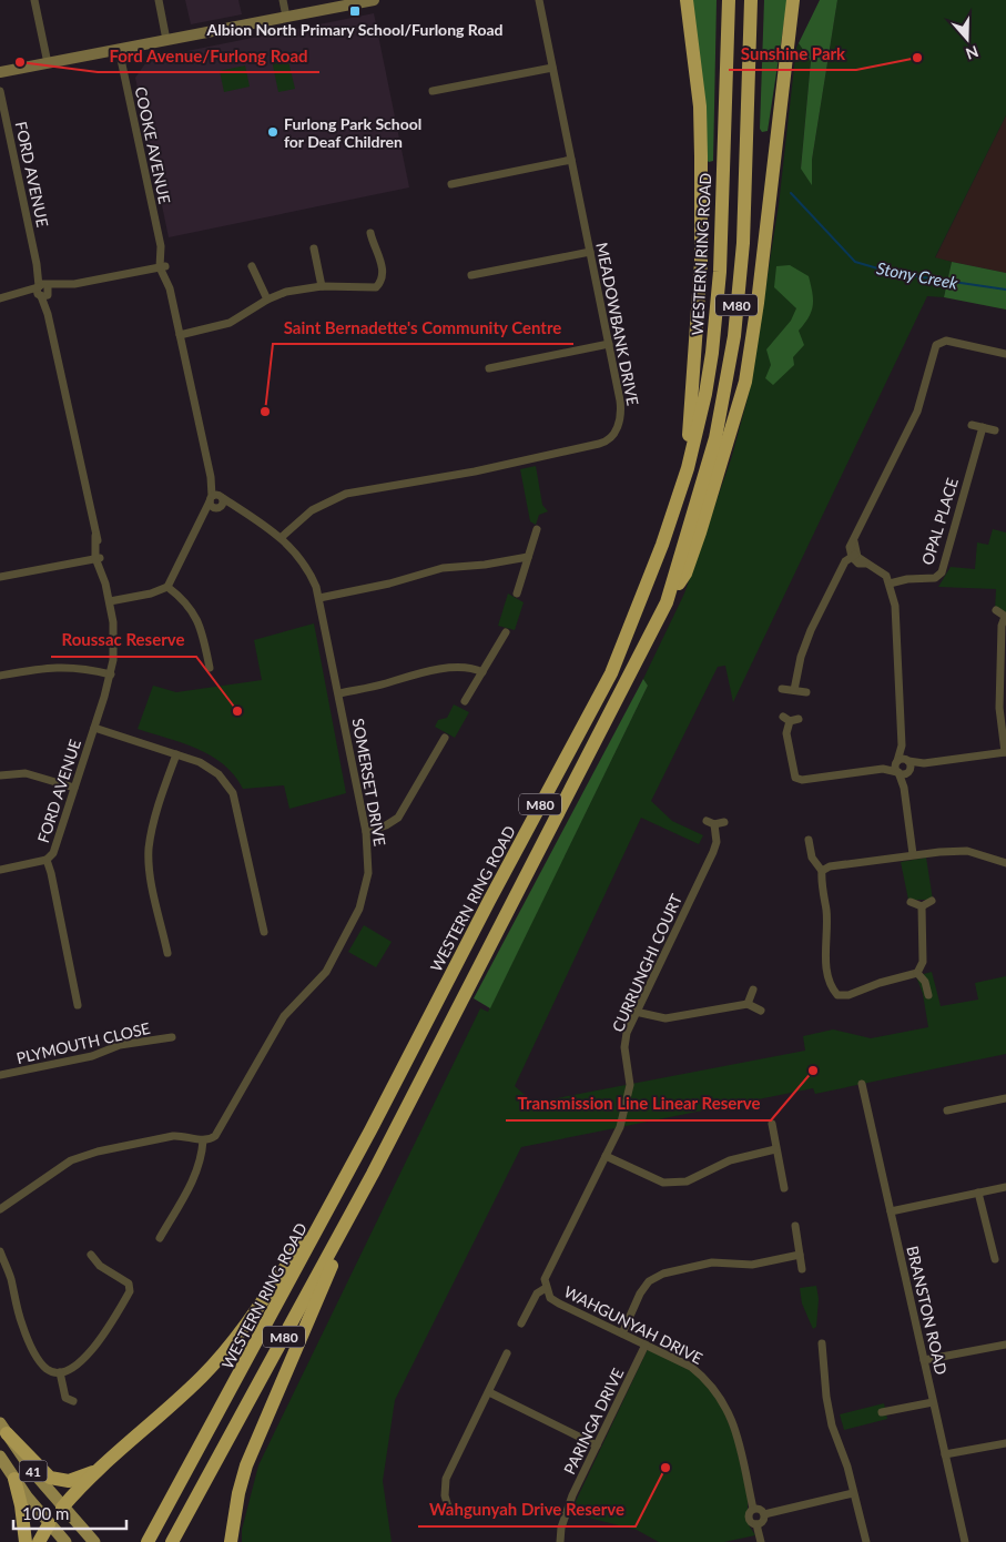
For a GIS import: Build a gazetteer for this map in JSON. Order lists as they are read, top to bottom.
{
  "streets": {
    "highway": ["WESTERN RING ROAD", "M80"],
    "main road": ["41"],
    "street": [
      "COOKE AVENUE",
      "FORD AVENUE",
      "MEADOWBANK DRIVE",
      "OPAL PLACE",
      "SOMERSET DRIVE",
      "CURRUNGHI COURT",
      "PLYMOUTH CLOSE",
      "BRANSTON ROAD",
      "WAHGUNYAH DRIVE",
      "PARINGA DRIVE"
    ]
  },
  "crossings": [
    ["COOKE AVENUE", "SOMERSET DRIVE"],
    ["MEADOWBANK DRIVE", "SOMERSET DRIVE"],
    ["CURRUNGHI COURT", "WAHGUNYAH DRIVE"],
    ["WAHGUNYAH DRIVE", "PARINGA DRIVE"]
  ],
  "water": ["Stony Creek"],
  "places": {
    "transit": ["Albion North Primary School/Furlong Road"],
    "other": [
      "Sunshine Park",
      "Ford Avenue/Furlong Road",
      "Furlong Park School for Deaf Children",
      "Saint Bernadette's Community Centre",
      "Roussac Reserve",
      "Transmission Line Linear Reserve",
      "Wahgunyah Drive Reserve"
    ]
  },
  "scale_bar": "100 m",
  "north": "bottom"
}
